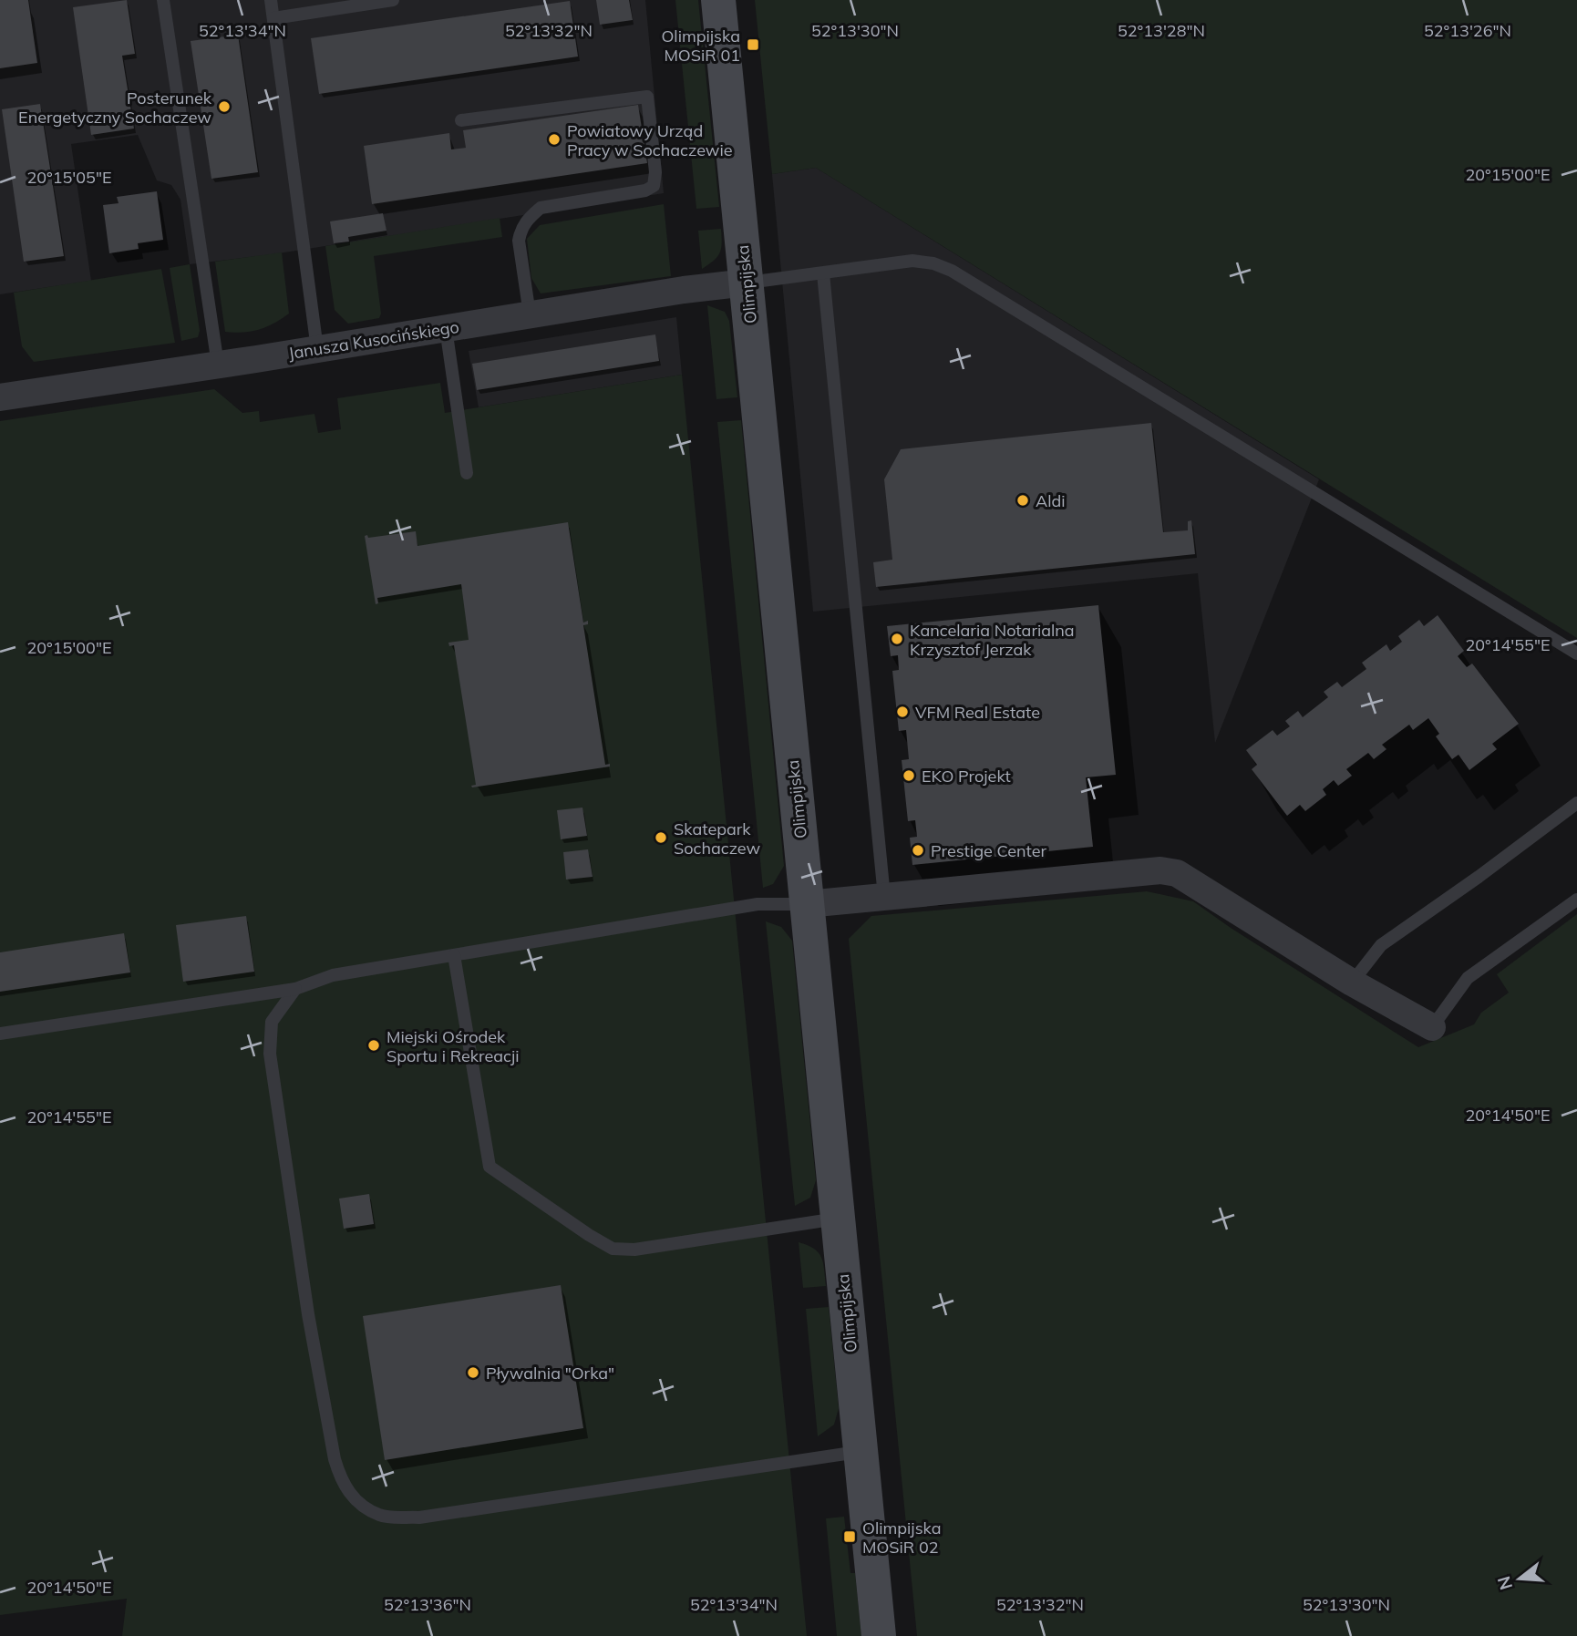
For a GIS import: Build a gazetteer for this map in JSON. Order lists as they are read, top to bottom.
{
  "streets": {
    "street": ["Olimpijska", "Janusza Kusocińskiego"]
  },
  "crossings": [
    ["Olimpijska", "Janusza Kusocińskiego"]
  ],
  "places": {
    "transit": ["Olimpijska MOSiR 01", "Olimpijska MOSiR 02"],
    "other": [
      "Posterunek Energetyczny Sochaczew",
      "Powiatowy Urząd Pracy w Sochaczewie",
      "Aldi",
      "Kancelaria Notarialna Krzysztof Jerzak",
      "VFM Real Estate",
      "EKO Projekt",
      "Skatepark Sochaczew",
      "Prestige Center",
      "Miejski Ośrodek Sportu i Rekreacji",
      "Pływalnia \"Orka\""
    ]
  },
  "north": "left",
  "coordinates": [
    "52°13'34\"N",
    "52°13'32\"N",
    "52°13'30\"N",
    "52°13'28\"N",
    "52°13'26\"N",
    "20°15'00\"E",
    "20°15'05\"E",
    "20°14'55\"E",
    "20°14'50\"E",
    "52°13'36\"N"
  ]
}
